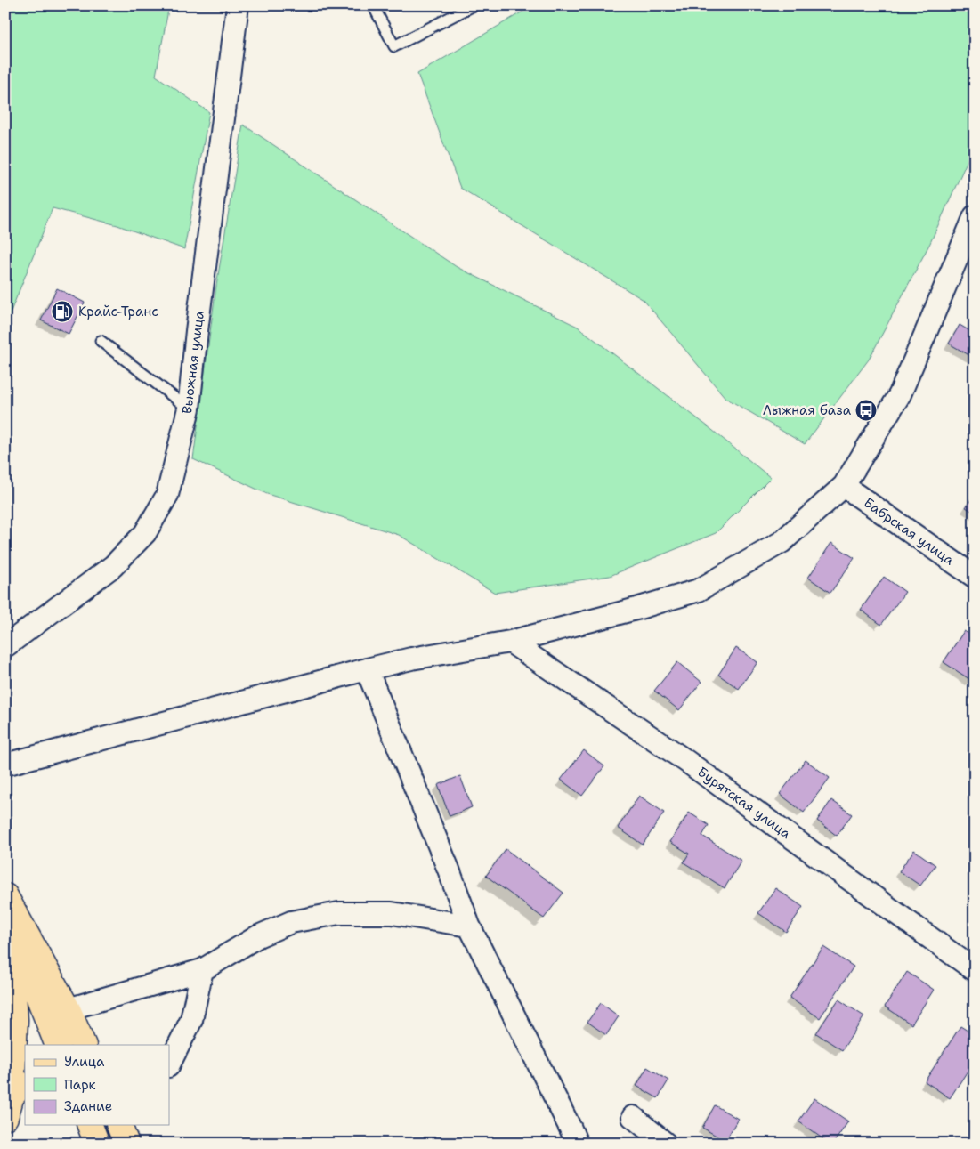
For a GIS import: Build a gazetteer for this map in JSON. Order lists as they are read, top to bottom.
{
  "streets": {
    "street": ["Вьюжная улица", "Бабрская улица", "Бурятская улица"]
  },
  "places": {
    "fuel station": ["Крайс-Транс"],
    "bus stop": ["Лыжная база"]
  },
  "legend": ["Улица", "Парк", "Здание"]
}
